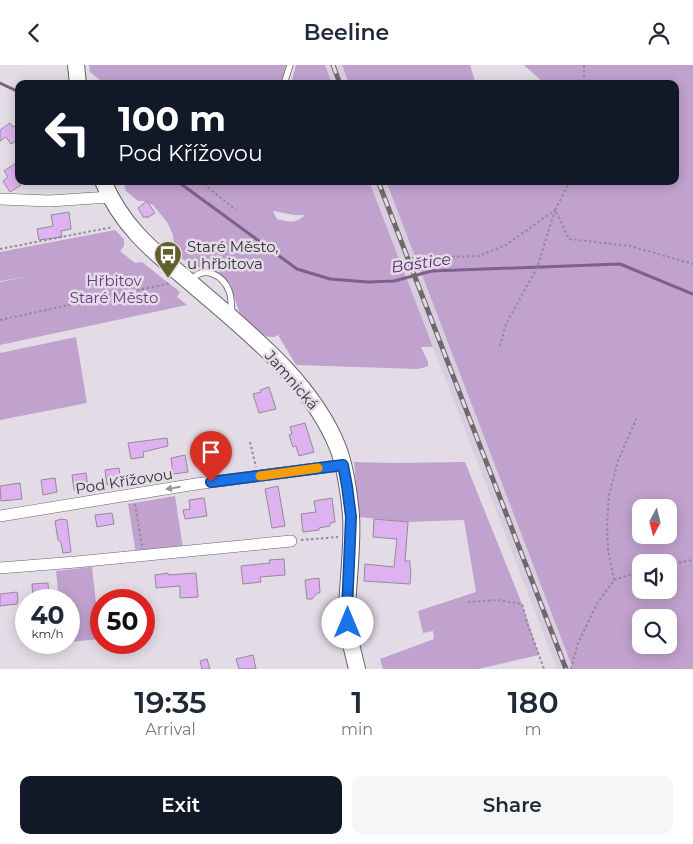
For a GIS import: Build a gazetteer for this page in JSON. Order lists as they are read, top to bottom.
{
  "streets": {
    "main road": ["Jamnická"],
    "street": ["Pod Křížovou"]
  },
  "crossings": [
    ["Jamnická", "Pod Křížovou"]
  ],
  "water": ["Baštice"],
  "parks": ["Hřbitov Staré Město"],
  "places": {
    "bus stop": ["Staré Město, u hřbitova"]
  },
  "north": "bottom",
  "page": {
    "header": "Beeline",
    "turn": ["100 m", "Pod Křížovou"],
    "speed": "40 km/h",
    "limit": "50",
    "eta": [
      "19:35",
      "Arrival",
      "1",
      "min",
      "180",
      "m"
    ],
    "buttons": ["Exit", "Share"]
  }
}
